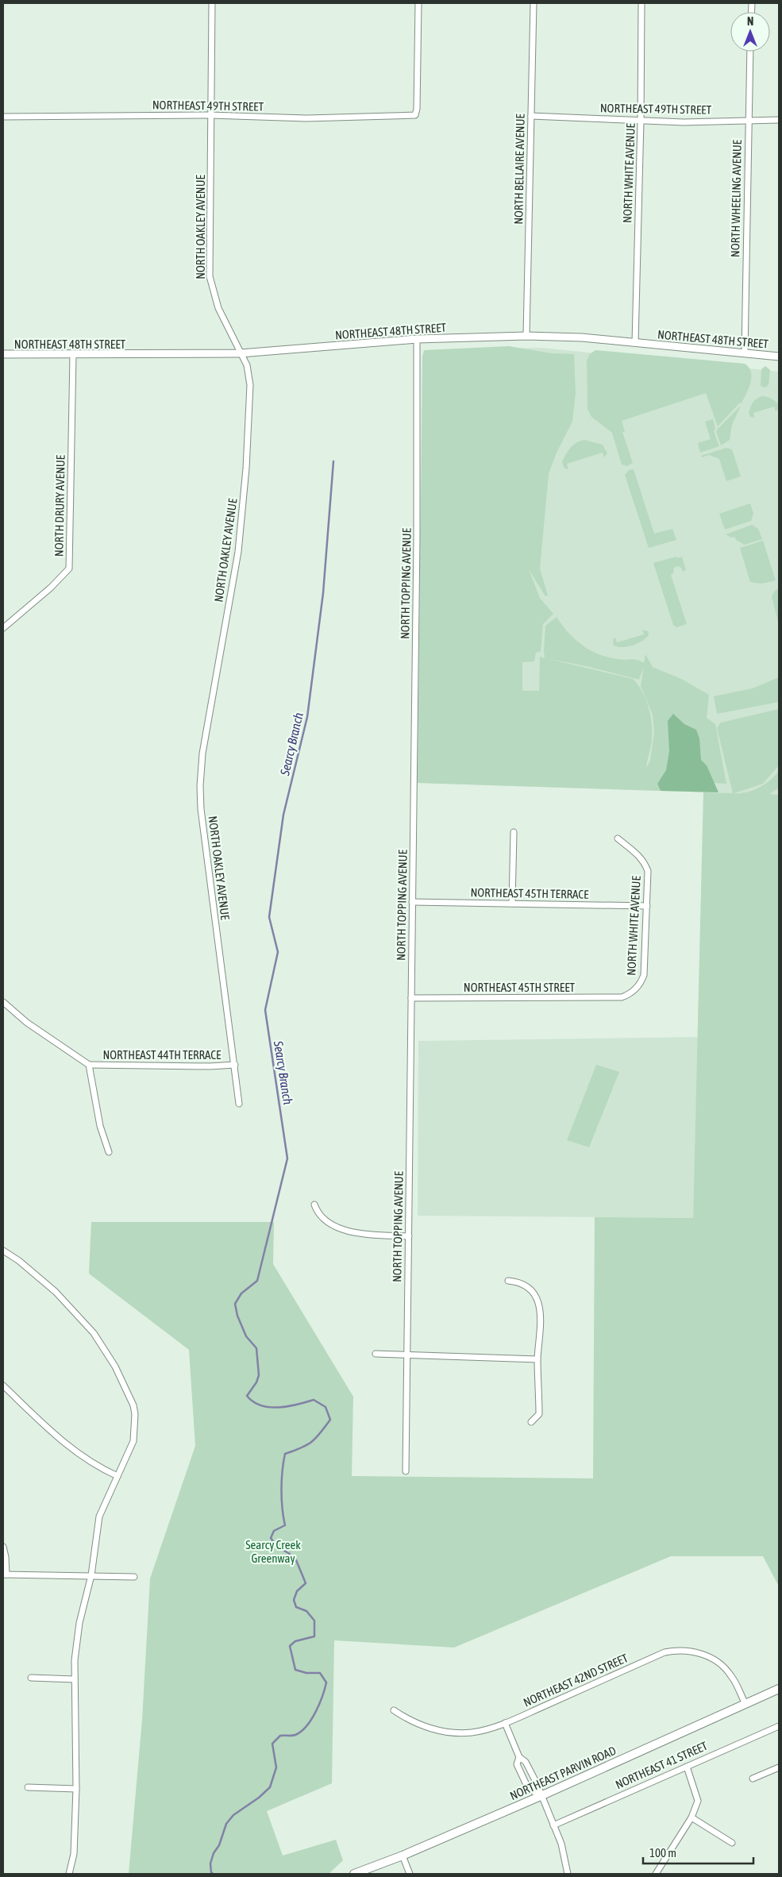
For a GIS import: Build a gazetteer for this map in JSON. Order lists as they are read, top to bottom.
{
  "streets": {
    "main road": ["NORTHEAST PARVIN ROAD"],
    "street": [
      "NORTHEAST 49TH STREET",
      "NORTH BELLAIRE AVENUE",
      "NORTH WHITE AVENUE",
      "NORTH WHEELING AVENUE",
      "NORTH OAKLEY AVENUE",
      "NORTHEAST 48TH STREET",
      "NORTH DRURY AVENUE",
      "NORTH TOPPING AVENUE",
      "NORTHEAST 45TH TERRACE",
      "NORTHEAST 45TH STREET",
      "NORTHEAST 44TH TERRACE",
      "NORTHEAST 42ND STREET",
      "NORTHEAST 41 STREET"
    ]
  },
  "crossings": [
    ["NORTHEAST 49TH STREET", "NORTH BELLAIRE AVENUE"],
    ["NORTHEAST 49TH STREET", "NORTH WHITE AVENUE"],
    ["NORTHEAST 49TH STREET", "NORTH WHEELING AVENUE"],
    ["NORTHEAST 49TH STREET", "NORTH OAKLEY AVENUE"],
    ["NORTH BELLAIRE AVENUE", "NORTHEAST 48TH STREET"],
    ["NORTH WHITE AVENUE", "NORTHEAST 48TH STREET"],
    ["NORTH WHITE AVENUE", "NORTHEAST 45TH TERRACE"],
    ["NORTH WHITE AVENUE", "NORTHEAST 45TH STREET"],
    ["NORTH WHEELING AVENUE", "NORTHEAST 48TH STREET"],
    ["NORTH OAKLEY AVENUE", "NORTHEAST 48TH STREET"],
    ["NORTH OAKLEY AVENUE", "NORTHEAST 44TH TERRACE"],
    ["NORTHEAST 48TH STREET", "NORTH DRURY AVENUE"],
    ["NORTHEAST 48TH STREET", "NORTH TOPPING AVENUE"],
    ["NORTH TOPPING AVENUE", "NORTHEAST 45TH TERRACE"],
    ["NORTH TOPPING AVENUE", "NORTHEAST 45TH STREET"],
    ["NORTHEAST 42ND STREET", "NORTHEAST PARVIN ROAD"]
  ],
  "water": ["Searcy Branch"],
  "parks": ["Searcy Creek Greenway"],
  "scale_bar": "100 m",
  "north": "top"
}
